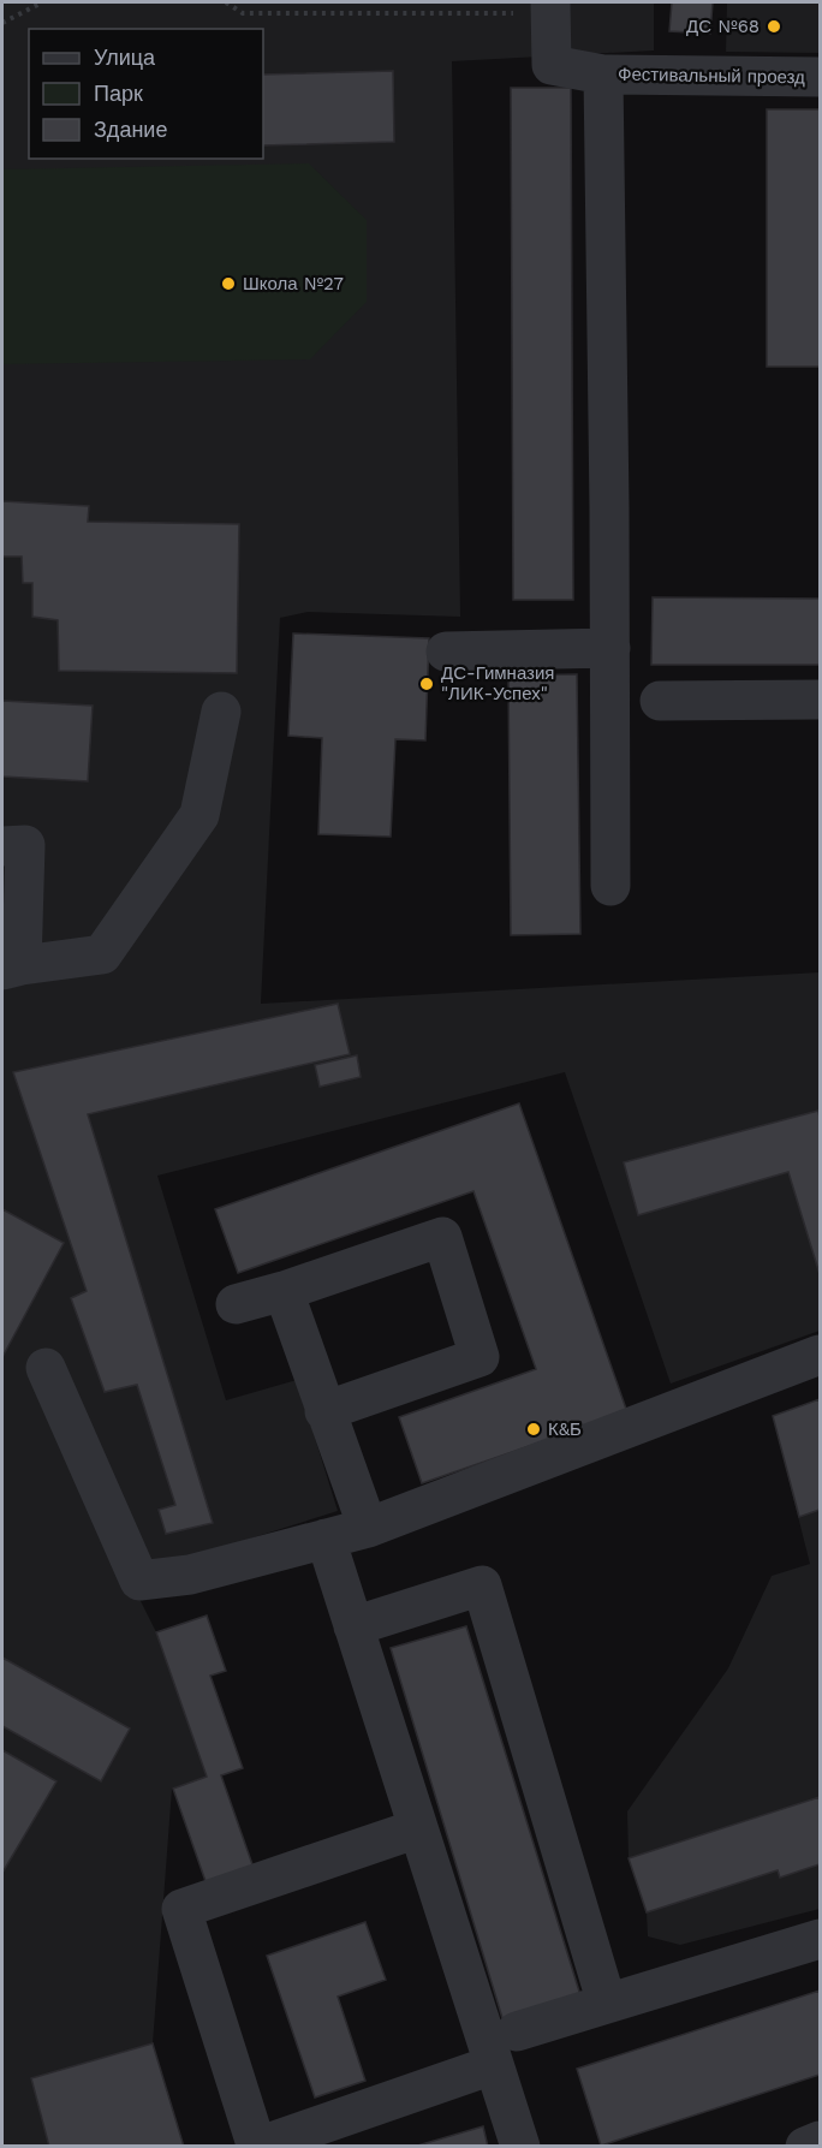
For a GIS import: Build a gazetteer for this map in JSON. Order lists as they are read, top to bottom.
{
  "streets": {
    "street": ["Фестивальный проезд"]
  },
  "places": [
    "ДС №68",
    "Школа №27",
    "ДС-Гимназия \"ЛИК-Успех\"",
    "К&Б"
  ],
  "legend": ["Улица", "Парк", "Здание"]
}
